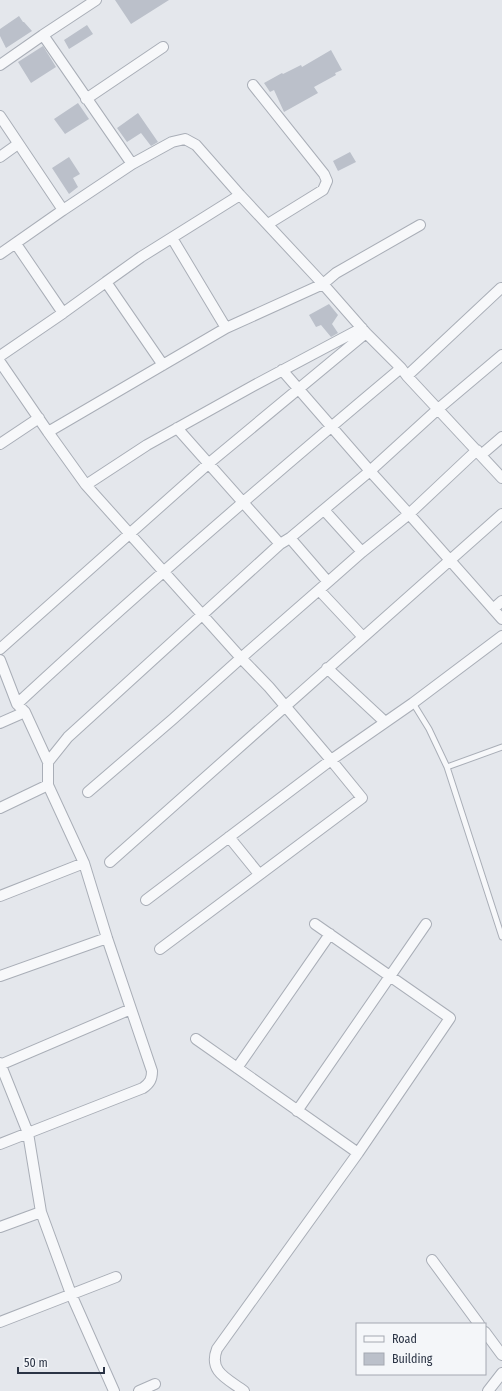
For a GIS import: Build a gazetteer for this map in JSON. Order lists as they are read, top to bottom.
{
  "legend": ["Road", "Building"],
  "scale_bar": "50 m"
}
